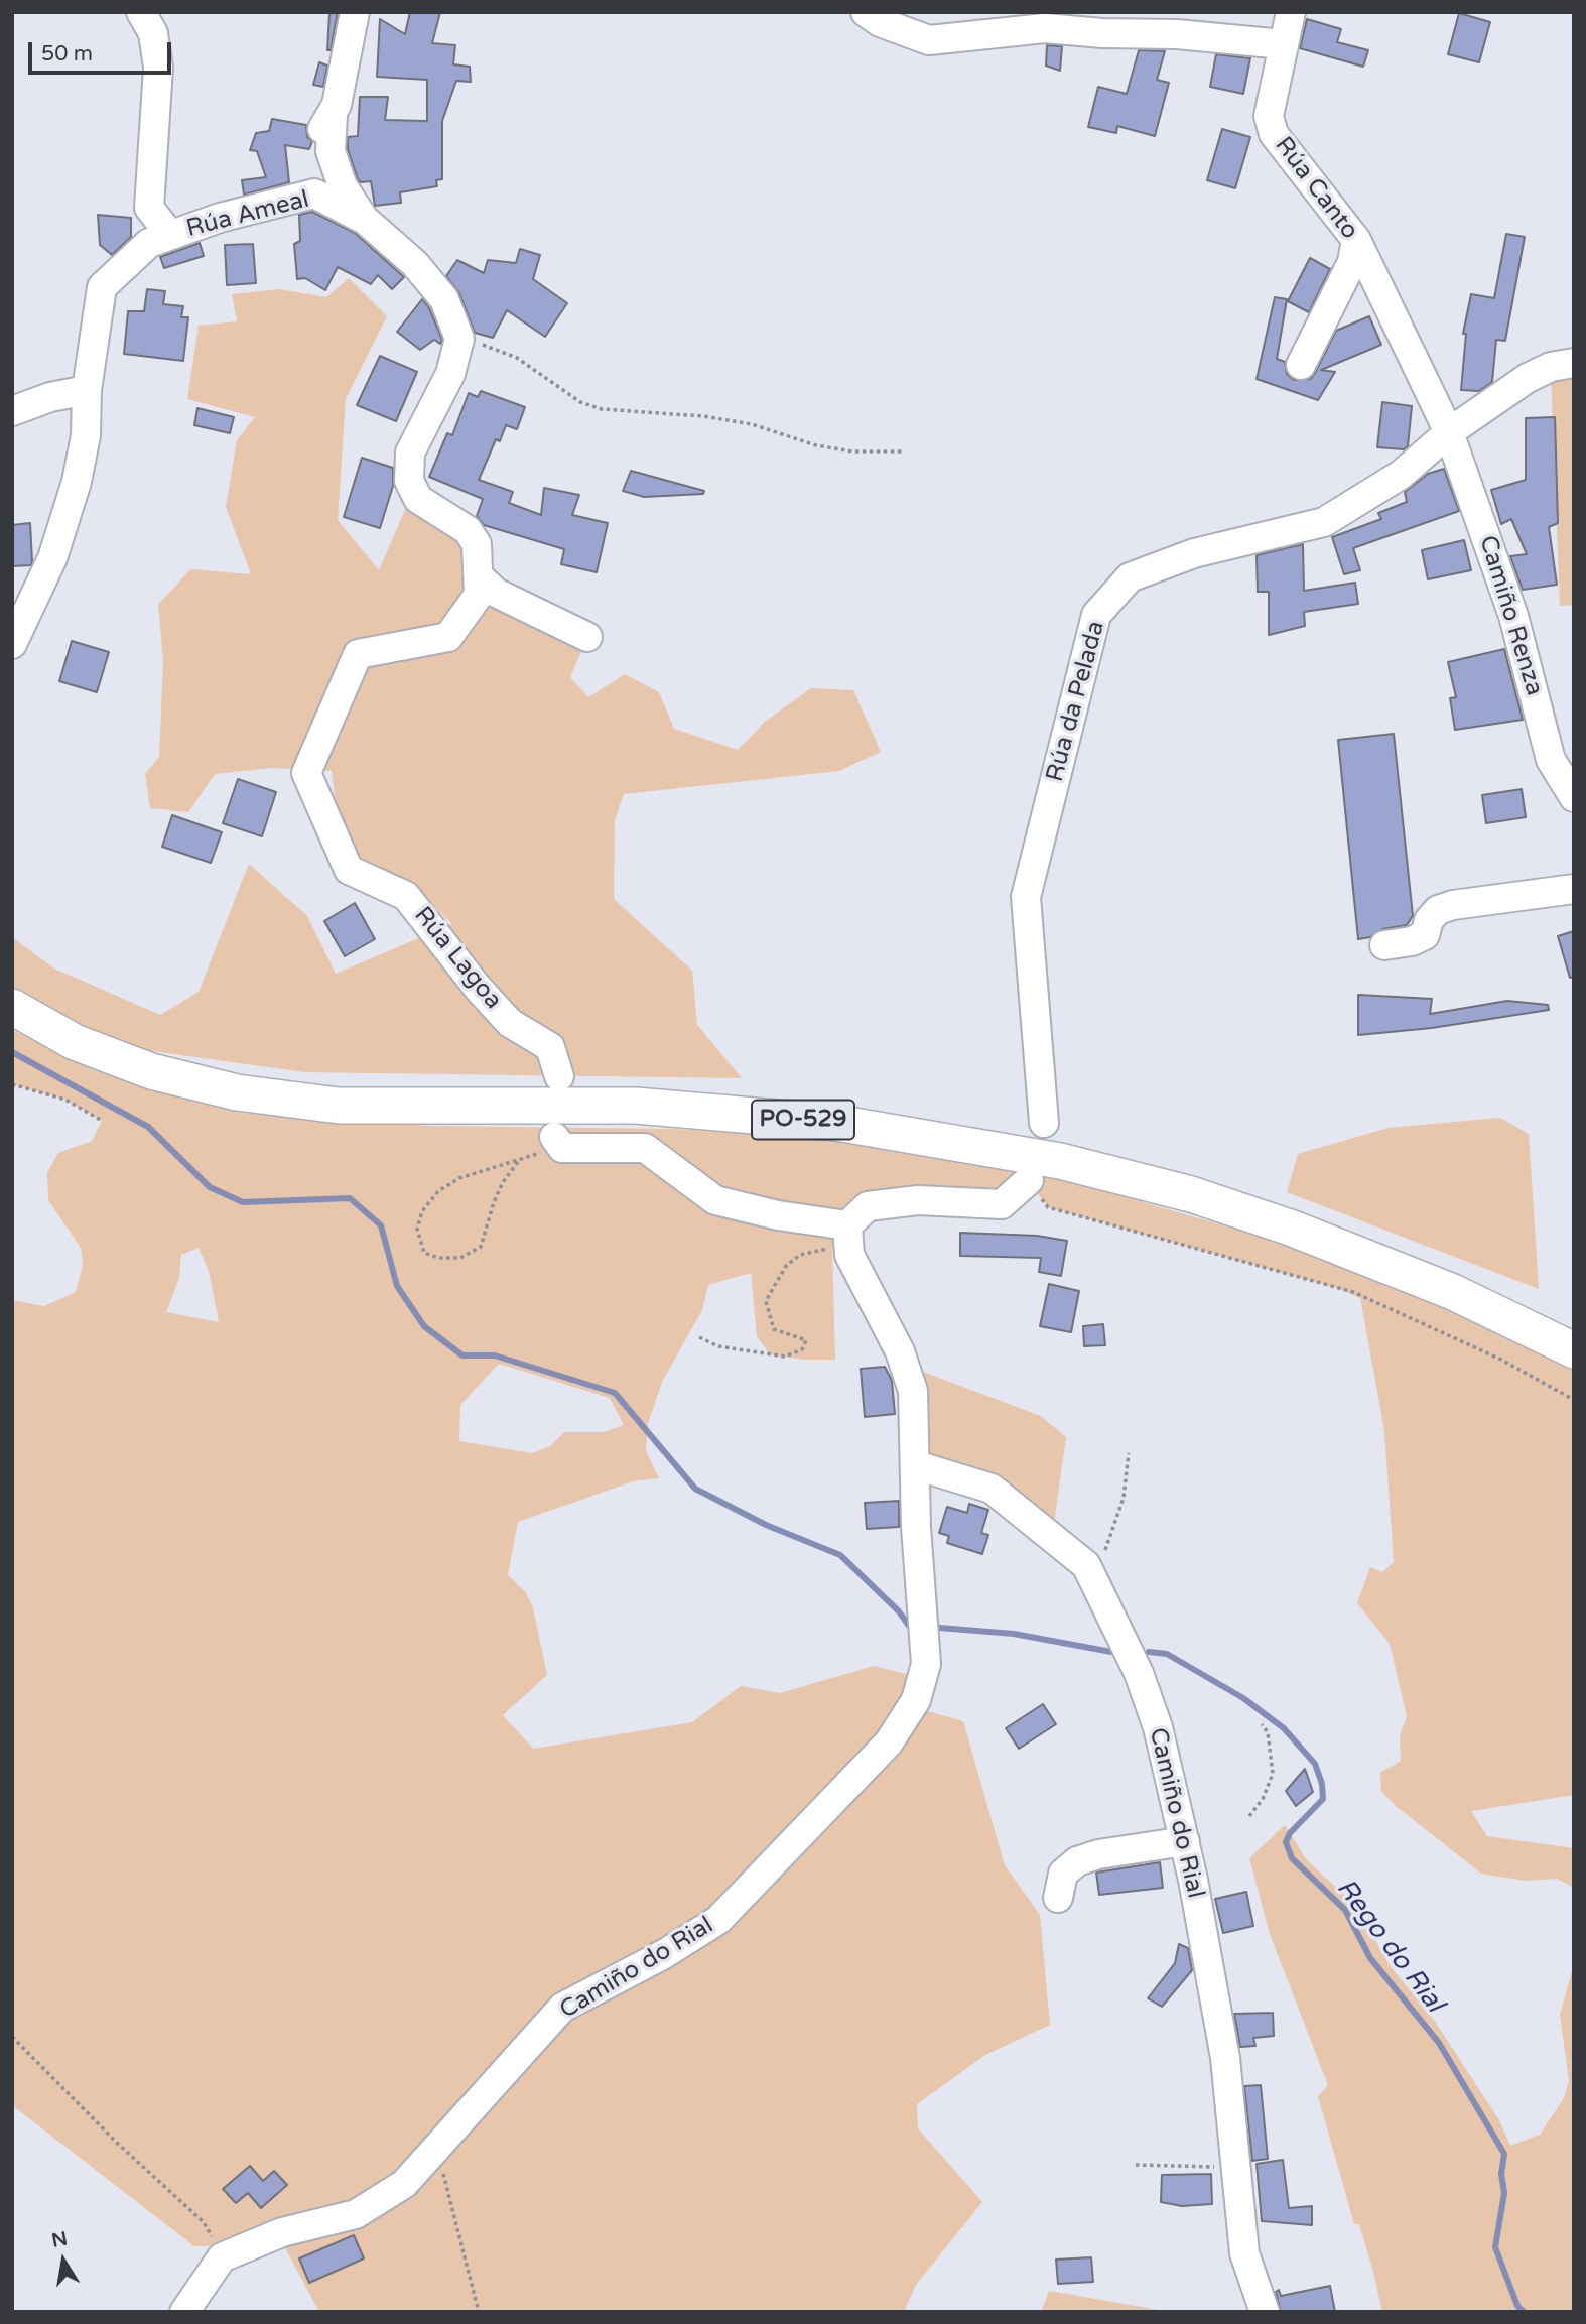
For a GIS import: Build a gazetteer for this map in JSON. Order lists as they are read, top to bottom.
{
  "streets": {
    "main road": ["PO-529"],
    "street": [
      "Rúa Canto",
      "Rúa Ameal",
      "Camiño Renza",
      "Rúa da Pelada",
      "Rúa Lagoa",
      "Camiño do Rial"
    ]
  },
  "crossings": [
    ["Rúa Canto", "Camiño Renza"],
    ["Rúa Canto", "Rúa da Pelada"],
    ["Camiño Renza", "Rúa da Pelada"]
  ],
  "water": ["Rego do Rial"],
  "scale_bar": "50 m",
  "north": "top"
}
